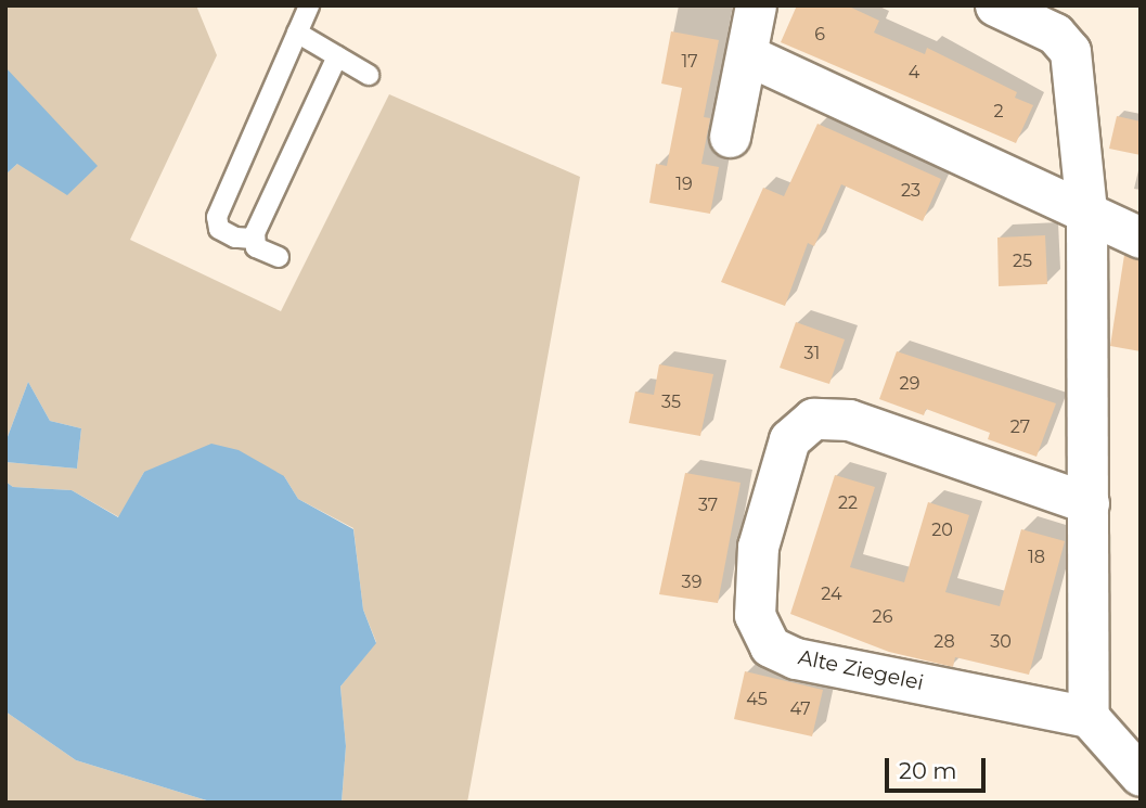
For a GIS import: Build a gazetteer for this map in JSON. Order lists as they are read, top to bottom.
{
  "streets": {
    "street": ["Alte Ziegelei"]
  },
  "house_numbers": [
    "6",
    "17",
    "4",
    "2",
    "19",
    "23",
    "25",
    "31",
    "29",
    "35",
    "27",
    "22",
    "37",
    "20",
    "18",
    "39",
    "24",
    "26",
    "28",
    "30",
    "45",
    "47"
  ],
  "scale_bar": "20 m"
}
